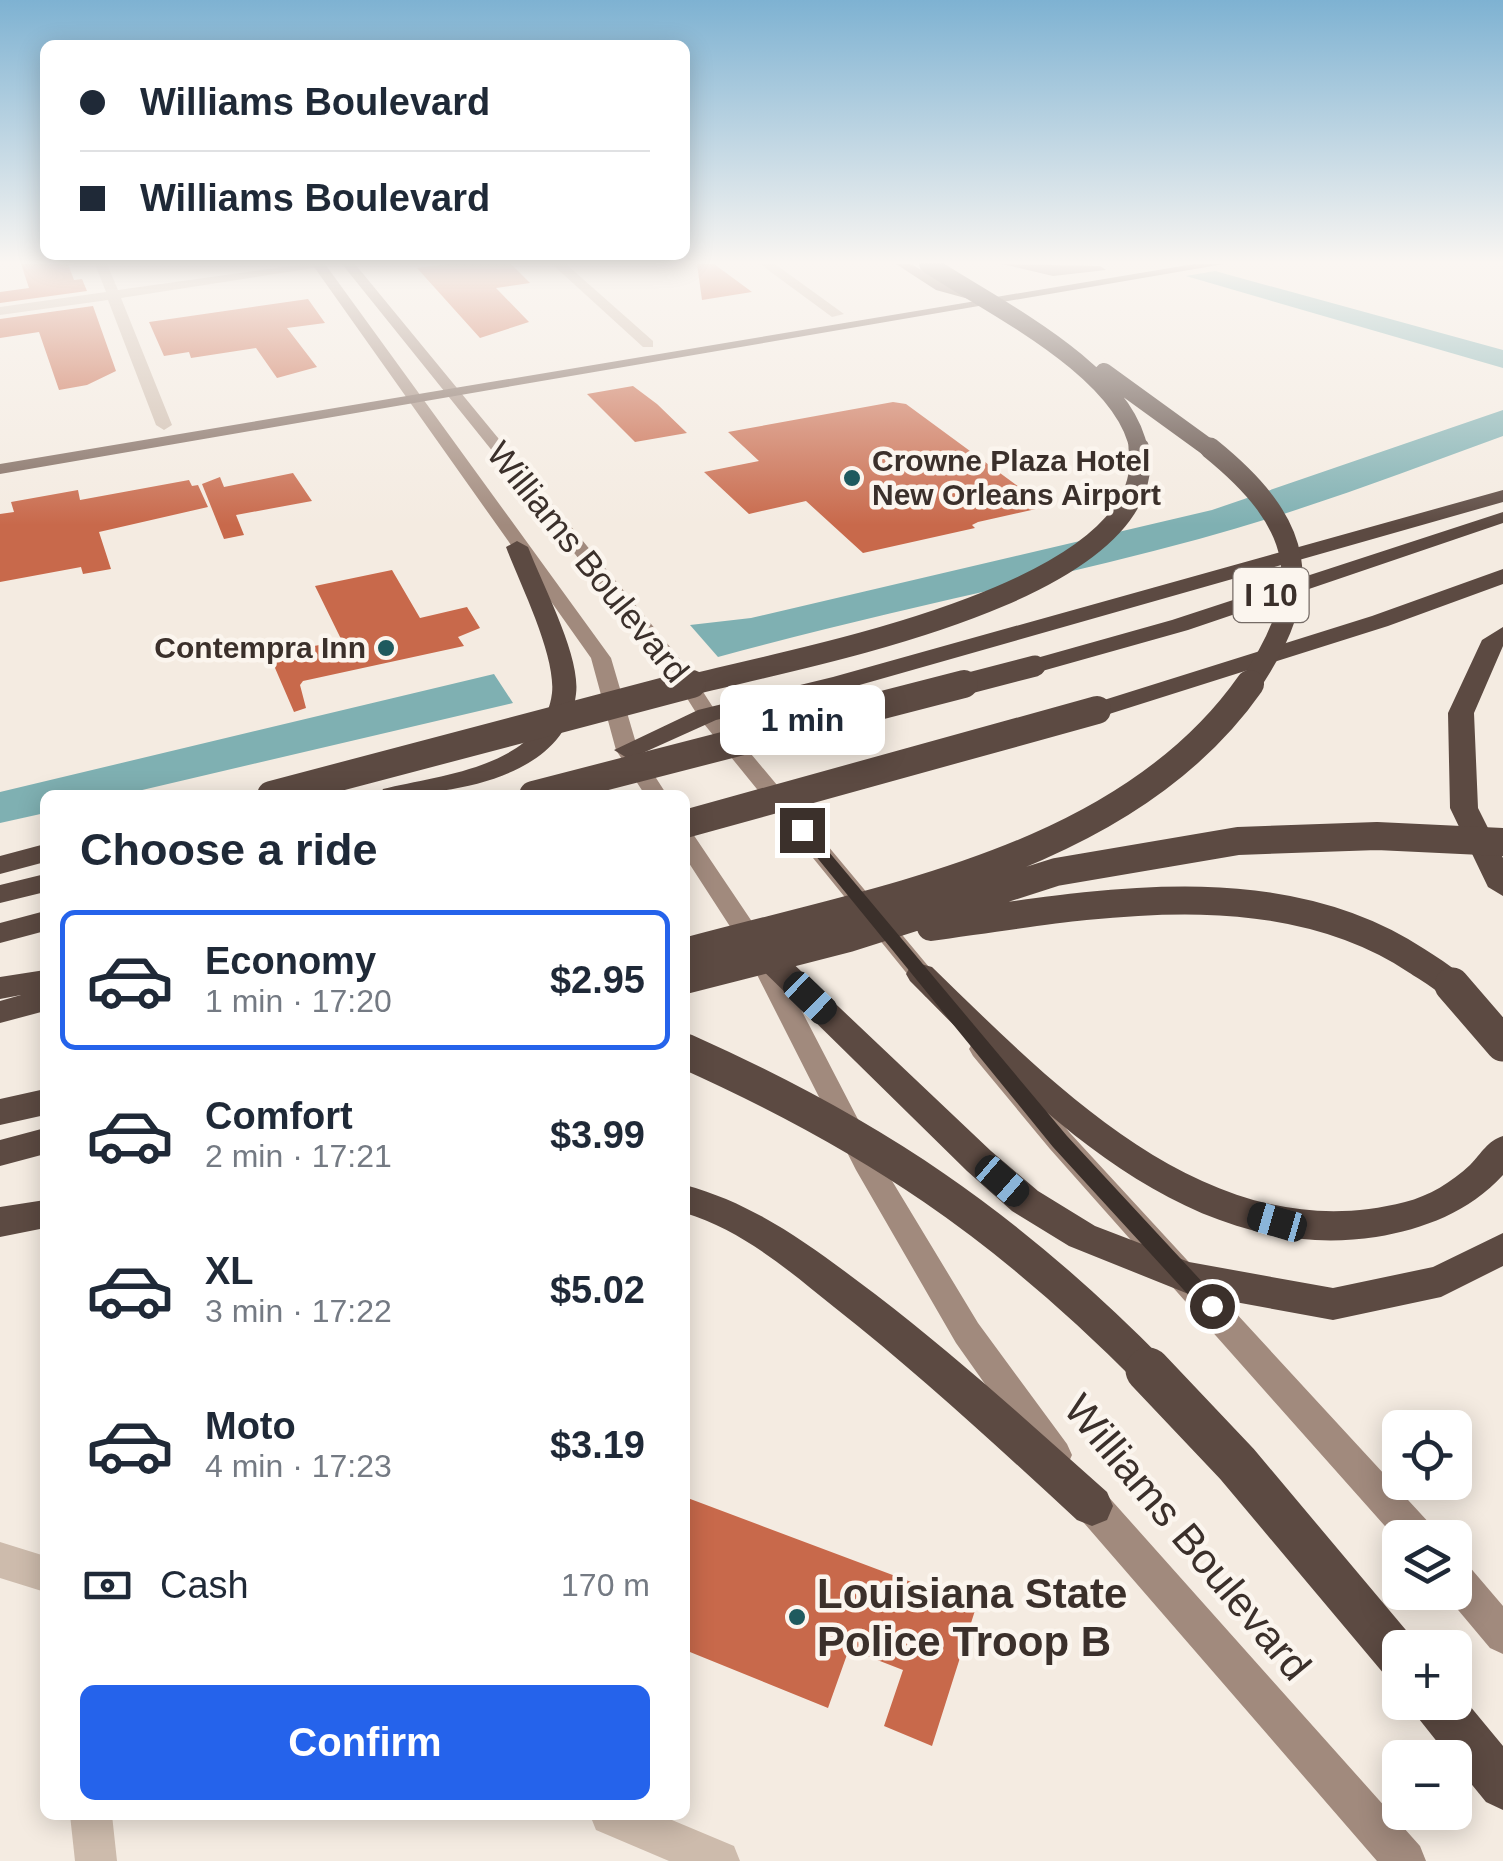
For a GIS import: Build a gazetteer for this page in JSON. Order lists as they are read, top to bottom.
{
  "streets": {
    "highway": ["I 10"],
    "main road": ["Williams Boulevard"]
  },
  "places": ["Crowne Plaza Hotel New Orleans Airport", "Contempra Inn", "Louisiana State Police Troop B"],
  "page": {
    "banner": ["Williams Boulevard", "Williams Boulevard"],
    "bubble": "1 min",
    "heading": "Choose a ride",
    "list": [
      {
        "name": "Economy",
        "note": "1 min · 17:20",
        "value": "$2.95"
      },
      {
        "name": "Comfort",
        "note": "2 min · 17:21",
        "value": "$3.99"
      },
      {
        "name": "XL",
        "note": "3 min · 17:22",
        "value": "$5.02"
      },
      {
        "name": "Moto",
        "note": "4 min · 17:23",
        "value": "$3.19"
      }
    ],
    "map_buttons": ["+", "−"],
    "pay": ["Cash", "170 m"],
    "buttons": "Confirm"
  }
}
